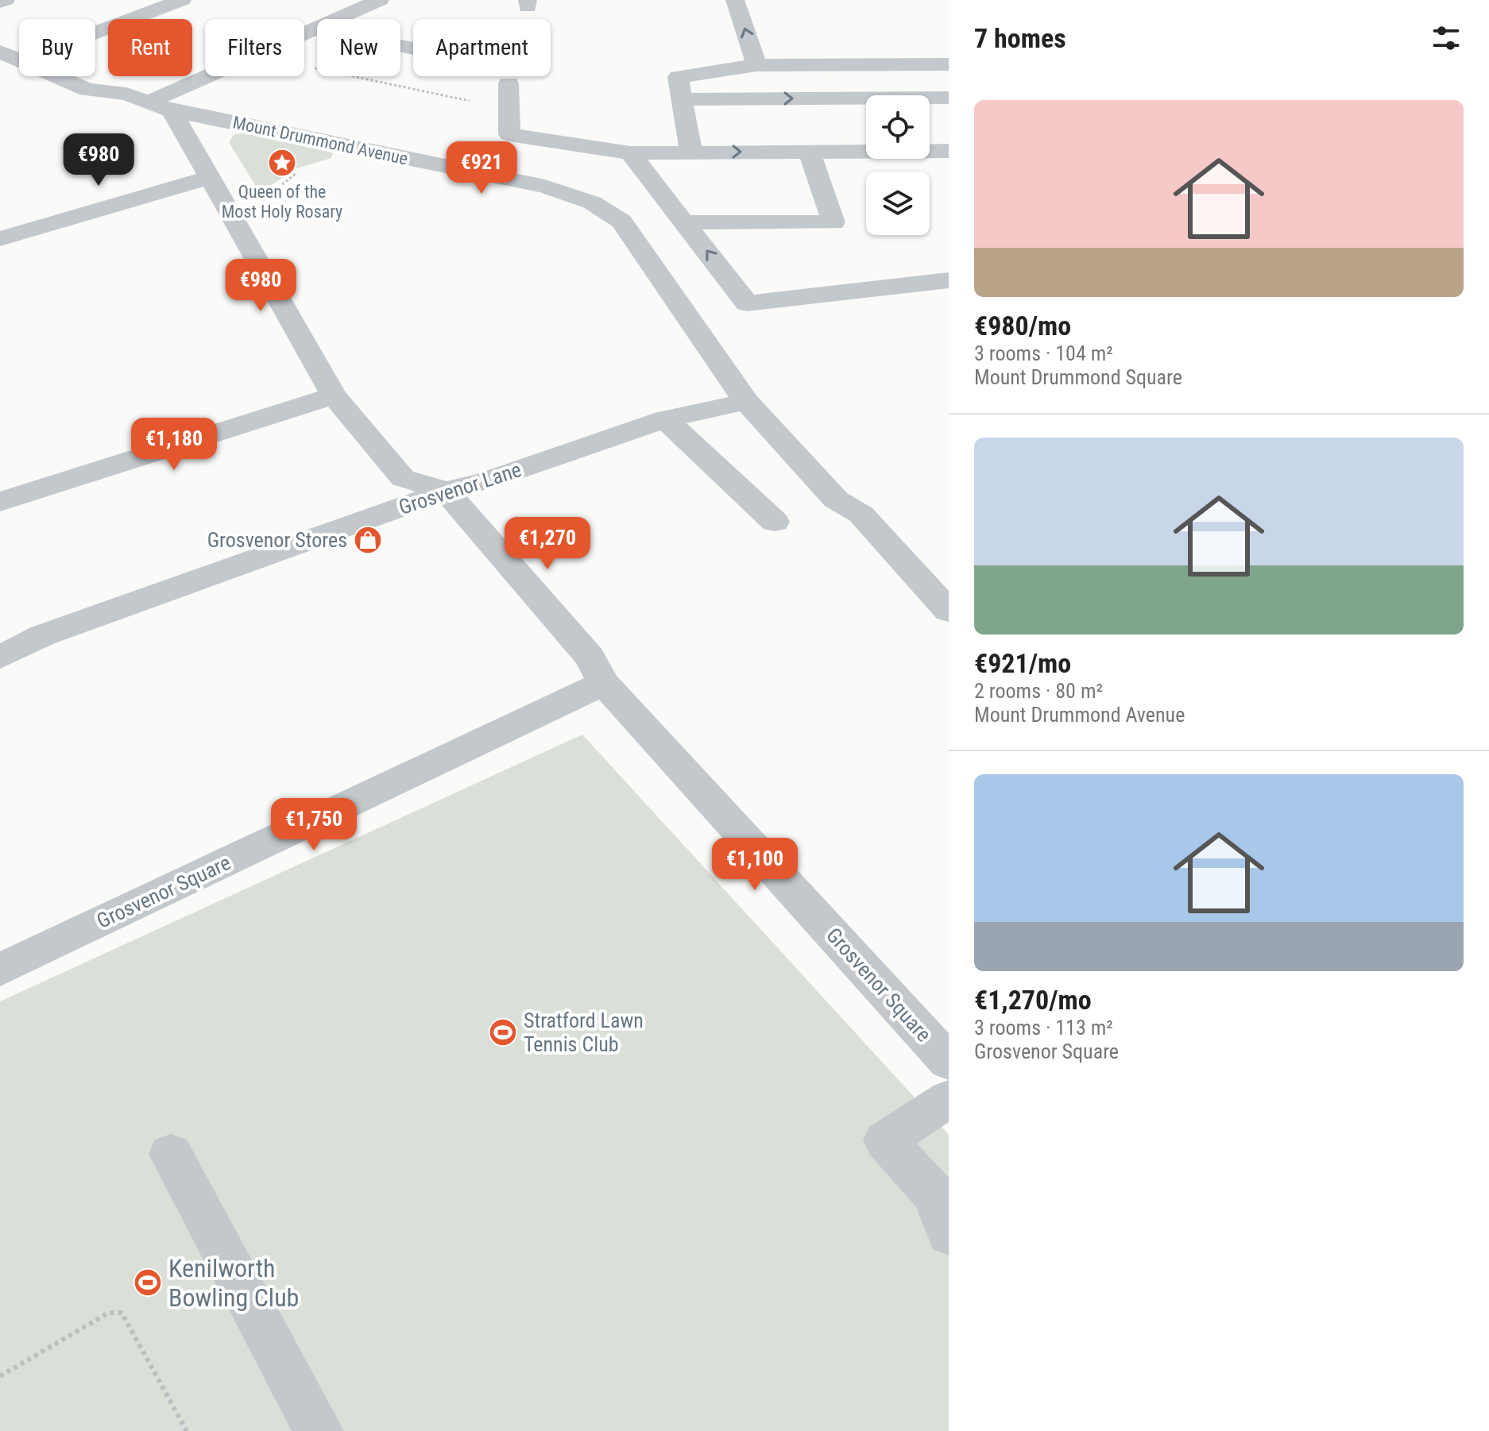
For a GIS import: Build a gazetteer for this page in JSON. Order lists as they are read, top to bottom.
{
  "streets": {
    "street": ["Mount Drummond Avenue", "Grosvenor Lane", "Grosvenor Square"]
  },
  "crossings": [
    ["Mount Drummond Avenue", "Grosvenor Lane"],
    ["Grosvenor Lane", "Grosvenor Square"]
  ],
  "places": {
    "place": ["Queen of the Most Holy Rosary"],
    "shop": ["Grosvenor Stores"],
    "sports": ["Stratford Lawn Tennis Club", "Kenilworth Bowling Club"]
  },
  "page": {
    "heading": "7 homes",
    "chip": [
      "Buy",
      "Rent",
      "Filters",
      "New",
      "Apartment"
    ],
    "list": [
      {
        "name": "€980/mo",
        "note": "3 rooms · 104 m² · Mount Drummond Square"
      },
      {
        "name": "€921/mo",
        "note": "2 rooms · 80 m² · Mount Drummond Avenue"
      },
      {
        "name": "€1,270/mo",
        "note": "3 rooms · 113 m² · Grosvenor Square"
      }
    ],
    "price": [
      "€980",
      "€921",
      "€980",
      "€1,180",
      "€1,270",
      "€1,750",
      "€1,100"
    ]
  }
}
